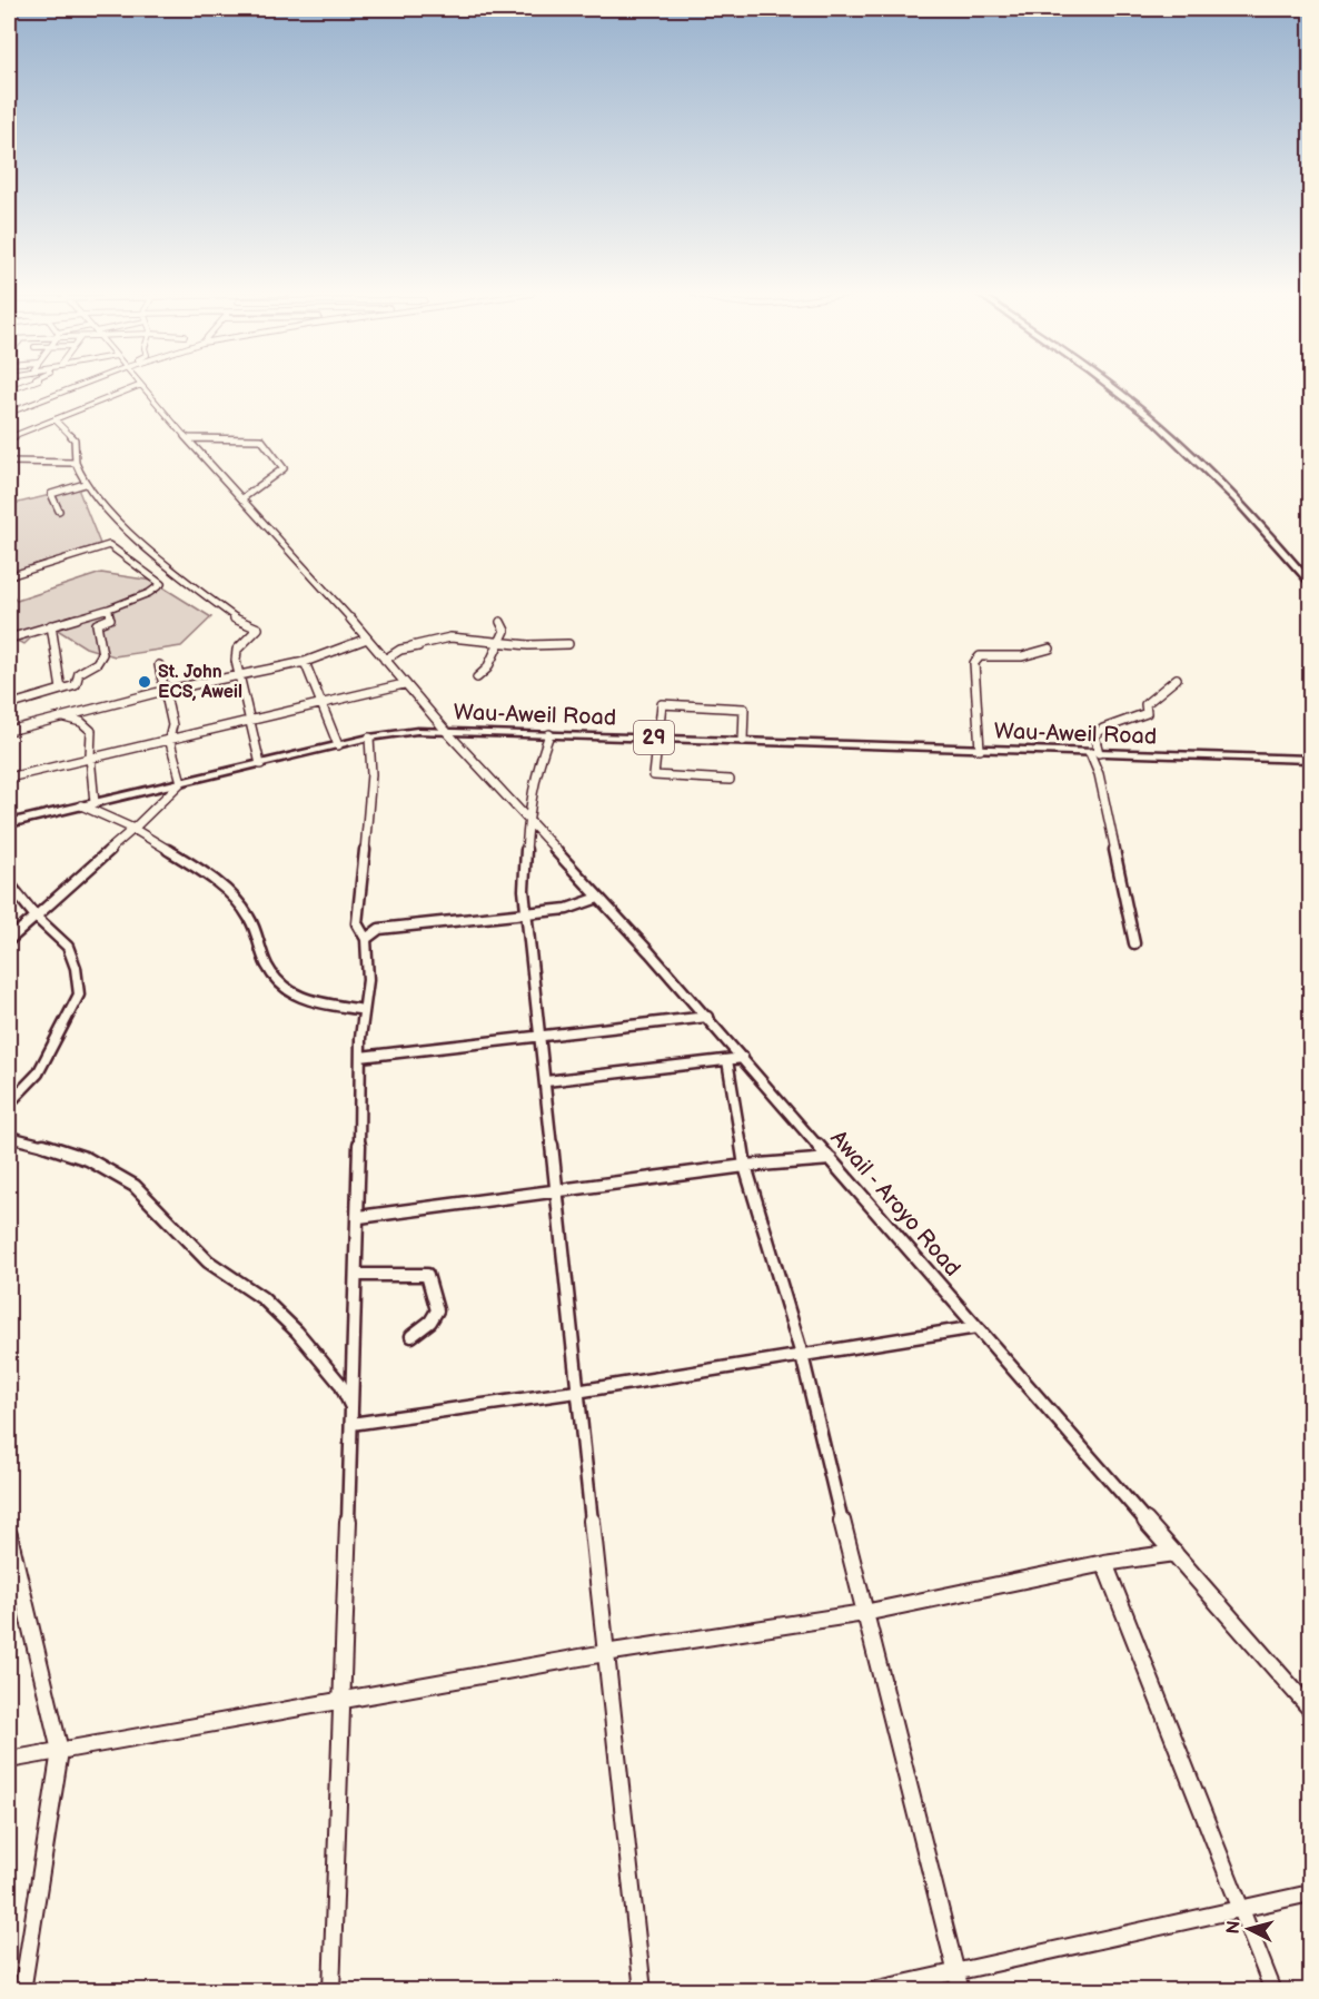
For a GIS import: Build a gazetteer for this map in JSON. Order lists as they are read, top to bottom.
{
  "streets": {
    "main road": ["Wau-Aweil Road", "29"],
    "street": ["Awail - Aroyo Road"]
  },
  "crossings": [
    ["Wau-Aweil Road", "Awail - Aroyo Road"]
  ],
  "places": ["St. John ECS, Aweil"],
  "north": "left"
}
